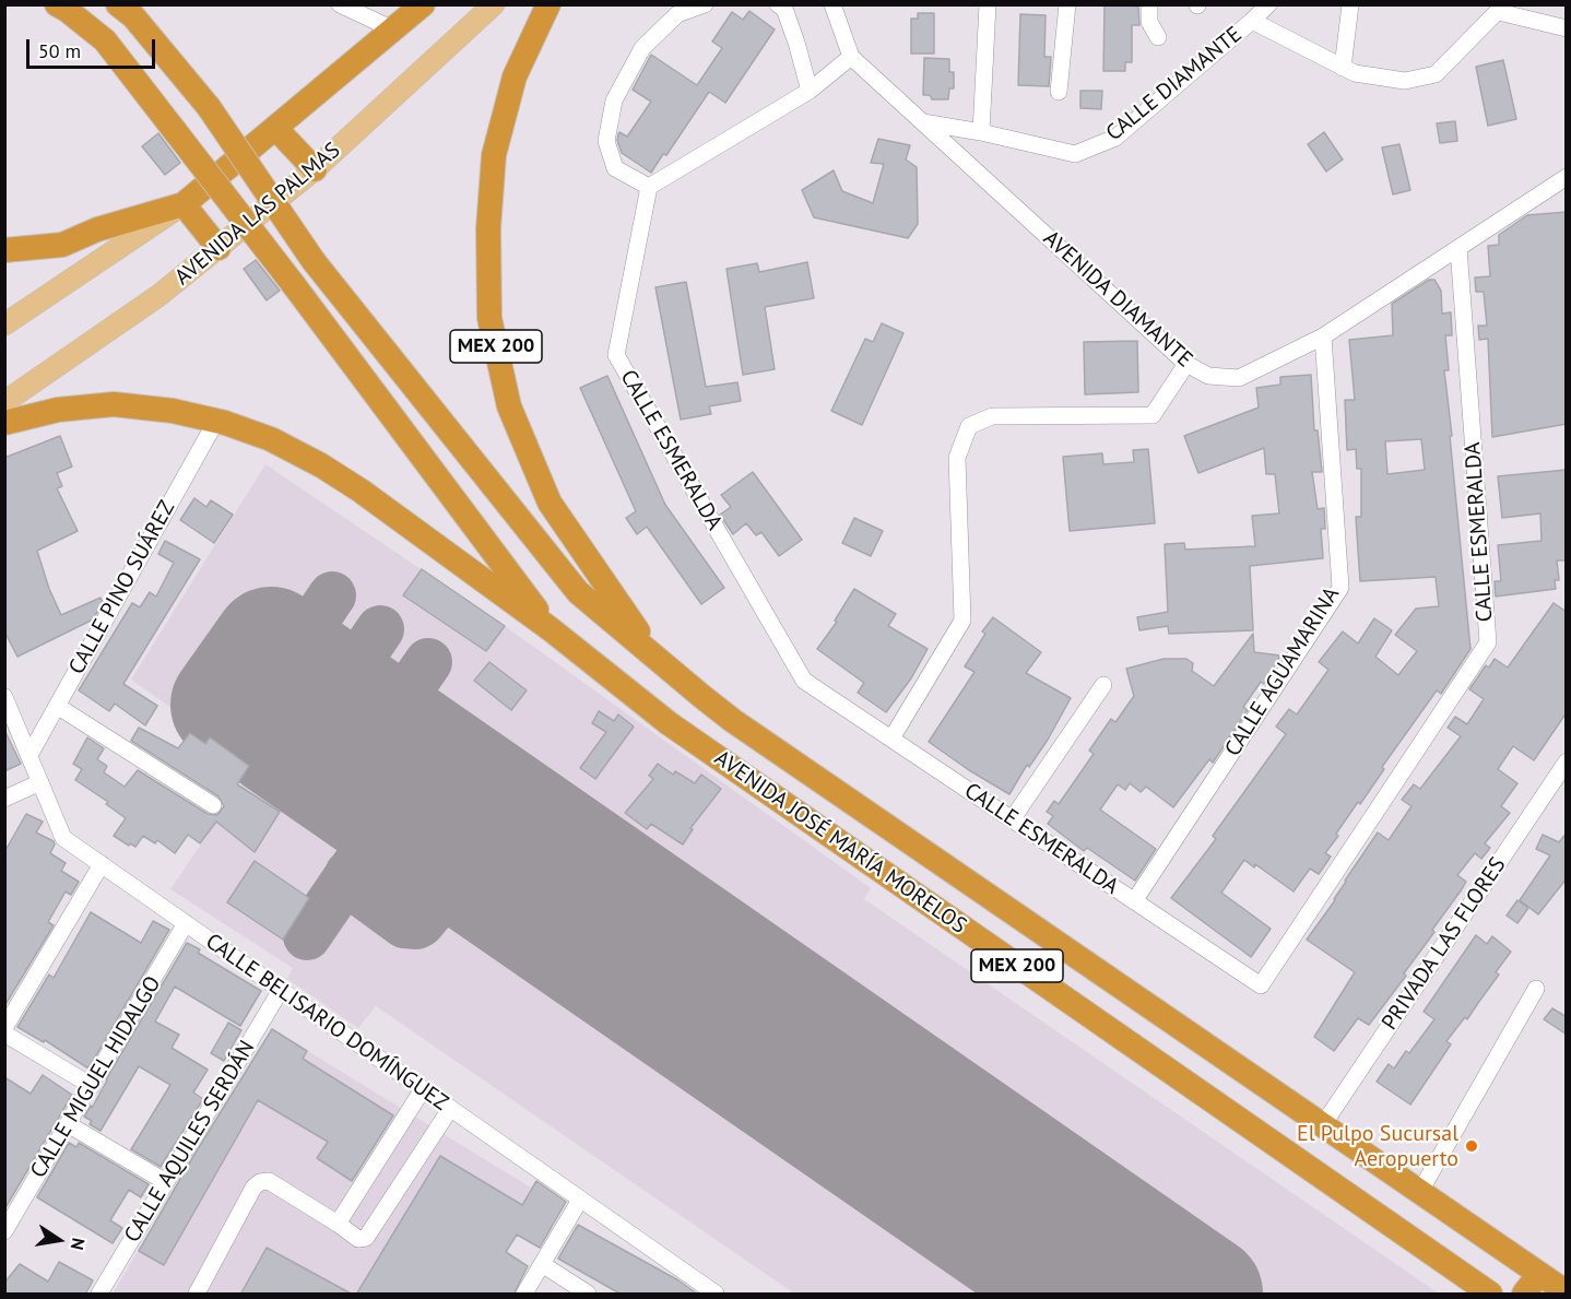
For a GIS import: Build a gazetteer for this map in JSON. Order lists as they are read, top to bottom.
{
  "streets": {
    "highway": ["MEX 200", "AVENIDA JOSÉ MARÍA MORELOS"],
    "main road": ["AVENIDA LAS PALMAS"],
    "street": [
      "CALLE DIAMANTE",
      "AVENIDA DIAMANTE",
      "CALLE ESMERALDA",
      "CALLE PINO SUÁREZ",
      "CALLE AGUAMARINA",
      "PRIVADA LAS FLORES",
      "CALLE BELISARIO DOMÍNGUEZ",
      "CALLE MIGUEL HIDALGO",
      "CALLE AQUILES SERDÁN"
    ]
  },
  "crossings": [
    ["CALLE DIAMANTE", "AVENIDA DIAMANTE"],
    ["AVENIDA DIAMANTE", "CALLE ESMERALDA"],
    ["AVENIDA DIAMANTE", "CALLE AGUAMARINA"],
    ["MEX 200", "CALLE PINO SUÁREZ"],
    ["MEX 200", "AVENIDA JOSÉ MARÍA MORELOS"],
    ["CALLE ESMERALDA", "CALLE AGUAMARINA"],
    ["CALLE PINO SUÁREZ", "CALLE BELISARIO DOMÍNGUEZ"],
    ["AVENIDA JOSÉ MARÍA MORELOS", "PRIVADA LAS FLORES"],
    ["CALLE BELISARIO DOMÍNGUEZ", "CALLE MIGUEL HIDALGO"],
    ["CALLE BELISARIO DOMÍNGUEZ", "CALLE AQUILES SERDÁN"]
  ],
  "places": ["El Pulpo Sucursal Aeropuerto"],
  "scale_bar": "50 m",
  "north": "right"
}
